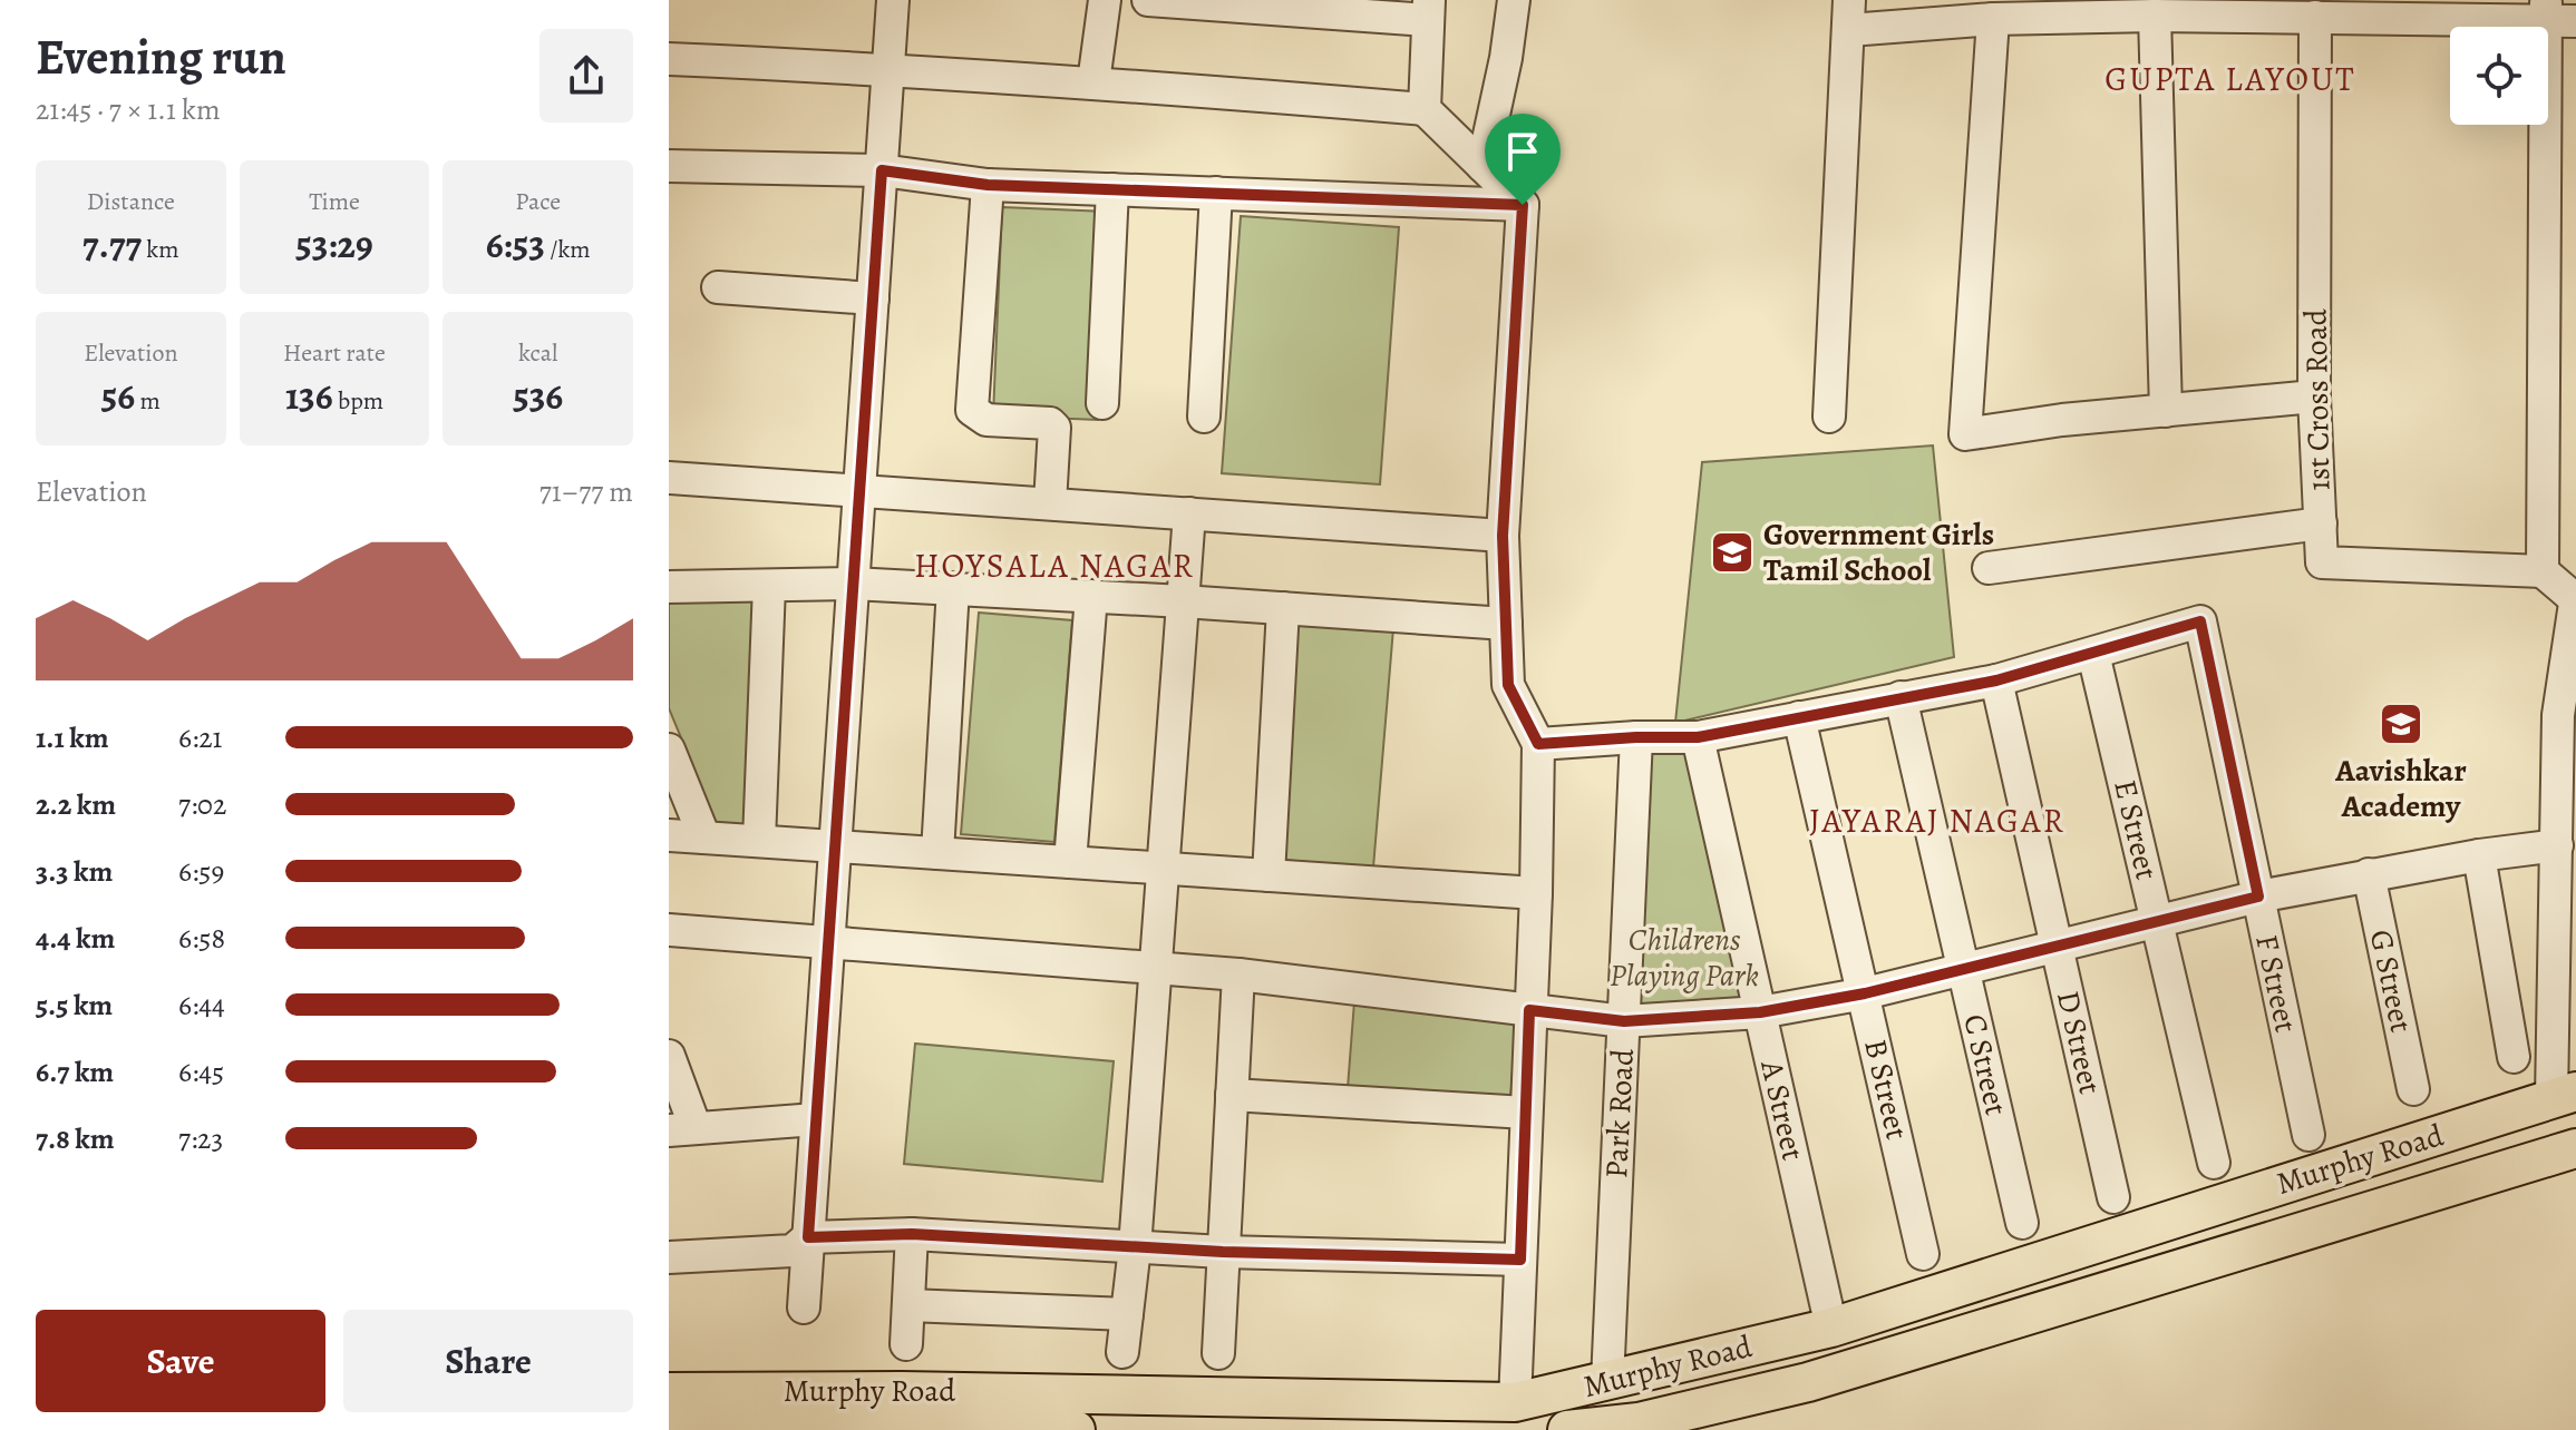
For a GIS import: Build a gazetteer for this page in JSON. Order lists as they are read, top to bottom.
{
  "streets": {
    "main road": ["Murphy Road"],
    "street": [
      "1st Cross Road",
      "E Street",
      "G Street",
      "F Street",
      "D Street",
      "C Street",
      "B Street",
      "A Street",
      "Park Road"
    ]
  },
  "crossings": [
    ["E Street", "F Street"],
    ["A Street", "Murphy Road"],
    ["Park Road", "Murphy Road"]
  ],
  "districts": ["GUPTA LAYOUT", "HOYSALA NAGAR", "JAYARAJ NAGAR"],
  "parks": ["Childrens Playing Park"],
  "places": {
    "school or university": ["Government Girls Tamil School", "Aavishkar Academy"]
  },
  "page": {
    "heading": ["Evening run", "21:45 · 7 × 1.1 km"],
    "stats": [
      ["Distance", "7.77 km"],
      ["Time", "53:29"],
      ["Pace", "6:53 /km"],
      ["Elevation", "56 m"],
      ["Heart rate", "136 bpm"],
      ["kcal", "536"]
    ],
    "chart": ["Elevation", "71–77 m"],
    "list": [
      {
        "name": "1.1 km",
        "note": "6:21"
      },
      {
        "name": "2.2 km",
        "note": "7:02"
      },
      {
        "name": "3.3 km",
        "note": "6:59"
      },
      {
        "name": "4.4 km",
        "note": "6:58"
      },
      {
        "name": "5.5 km",
        "note": "6:44"
      },
      {
        "name": "6.7 km",
        "note": "6:45"
      },
      {
        "name": "7.8 km",
        "note": "7:23"
      }
    ],
    "buttons": ["Save", "Share"]
  }
}
